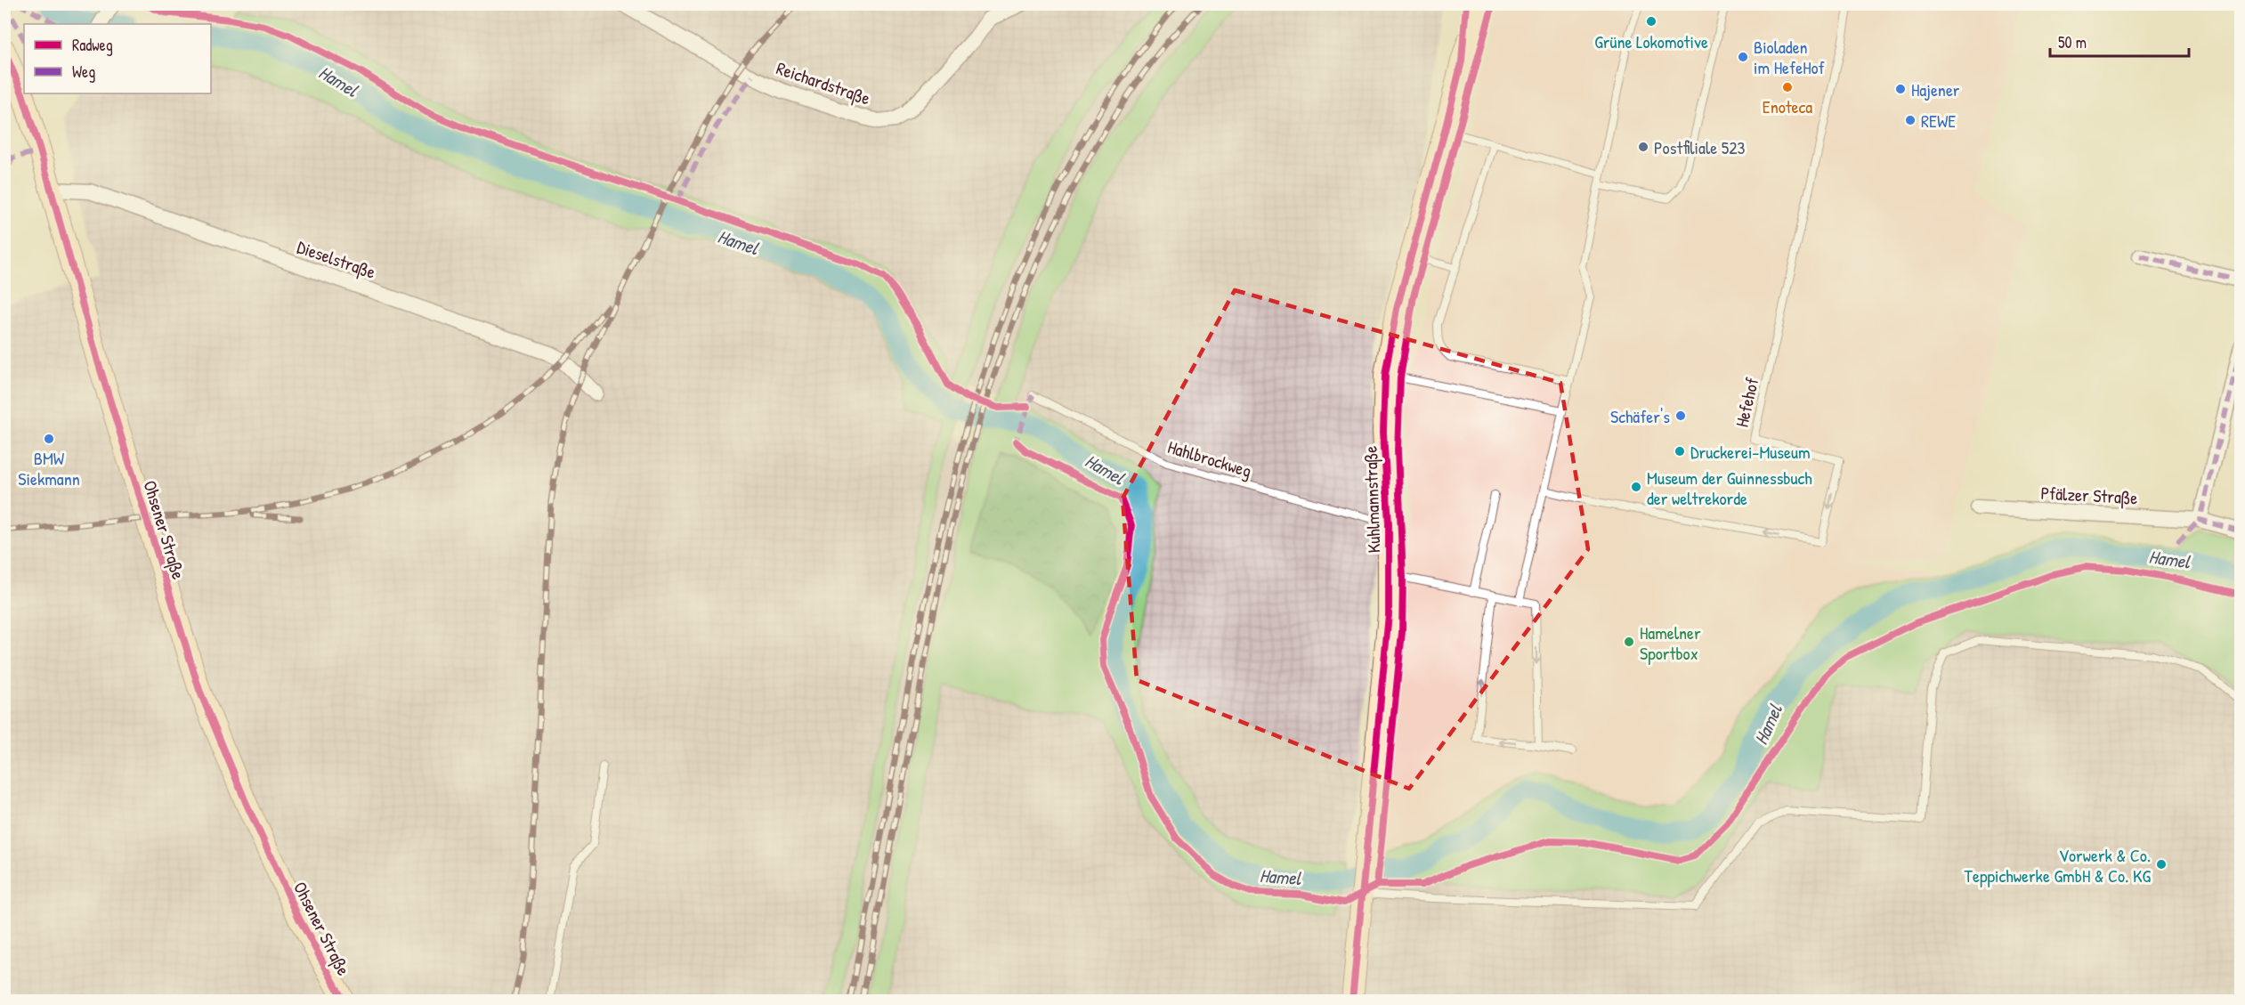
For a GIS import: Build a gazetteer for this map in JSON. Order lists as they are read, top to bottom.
{
  "streets": {
    "main road": ["Kuhlmannstraße", "Ohsener Straße"],
    "street": ["Reichardstraße", "Dieselstraße", "Pfälzer Straße"],
    "lane": ["Hefehof", "Hahlbrockweg"]
  },
  "crossings": [
    ["Dieselstraße", "Ohsener Straße"],
    ["Hahlbrockweg", "Kuhlmannstraße"]
  ],
  "water": ["Hamel"],
  "places": [
    "Grüne Lokomotive",
    "Bioladen im HefeHof",
    "Enoteca",
    "Hajener",
    "REWE",
    "Postfiliale 523",
    "Schäfer's",
    "BMW Siekmann",
    "Druckerei-Museum",
    "Museum der Guinnessbuch der weltrekorde",
    "Hamelner Sportbox",
    "Vorwerk & Co. Teppichwerke GmbH & Co. KG"
  ],
  "legend": ["Radweg", "Weg"],
  "scale_bar": "50 m"
}
